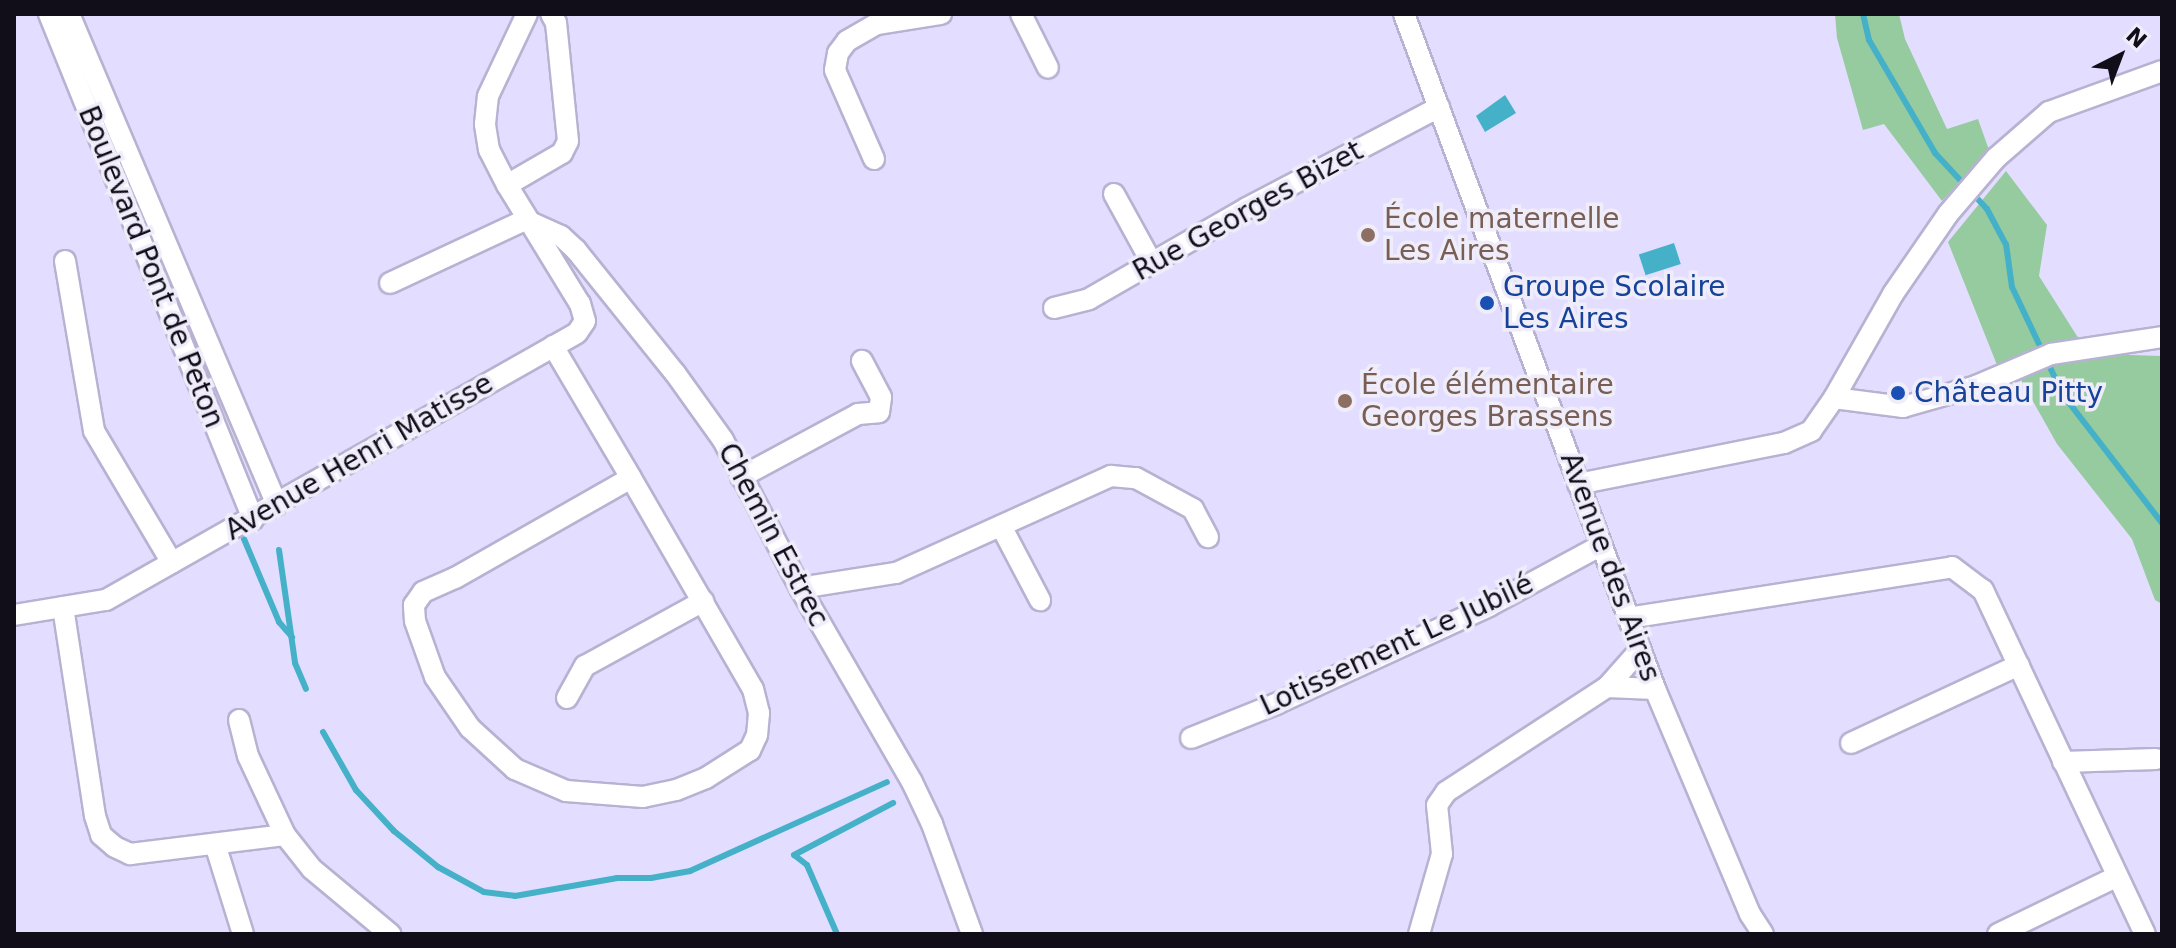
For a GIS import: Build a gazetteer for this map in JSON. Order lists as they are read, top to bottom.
{
  "streets": {
    "street": [
      "Rue Georges Bizet",
      "Boulevard Pont de Peton",
      "Avenue Henri Matisse",
      "Chemin Estrec",
      "Avenue des Aires",
      "Lotissement Le Jubilé"
    ]
  },
  "crossings": [
    ["Rue Georges Bizet", "Avenue des Aires"],
    ["Boulevard Pont de Peton", "Avenue Henri Matisse"],
    ["Avenue Henri Matisse", "Chemin Estrec"],
    ["Avenue des Aires", "Lotissement Le Jubilé"]
  ],
  "places": [
    "École maternelle Les Aires",
    "Groupe Scolaire Les Aires",
    "Château Pitty",
    "École élémentaire Georges Brassens"
  ],
  "north": "top right"
}
